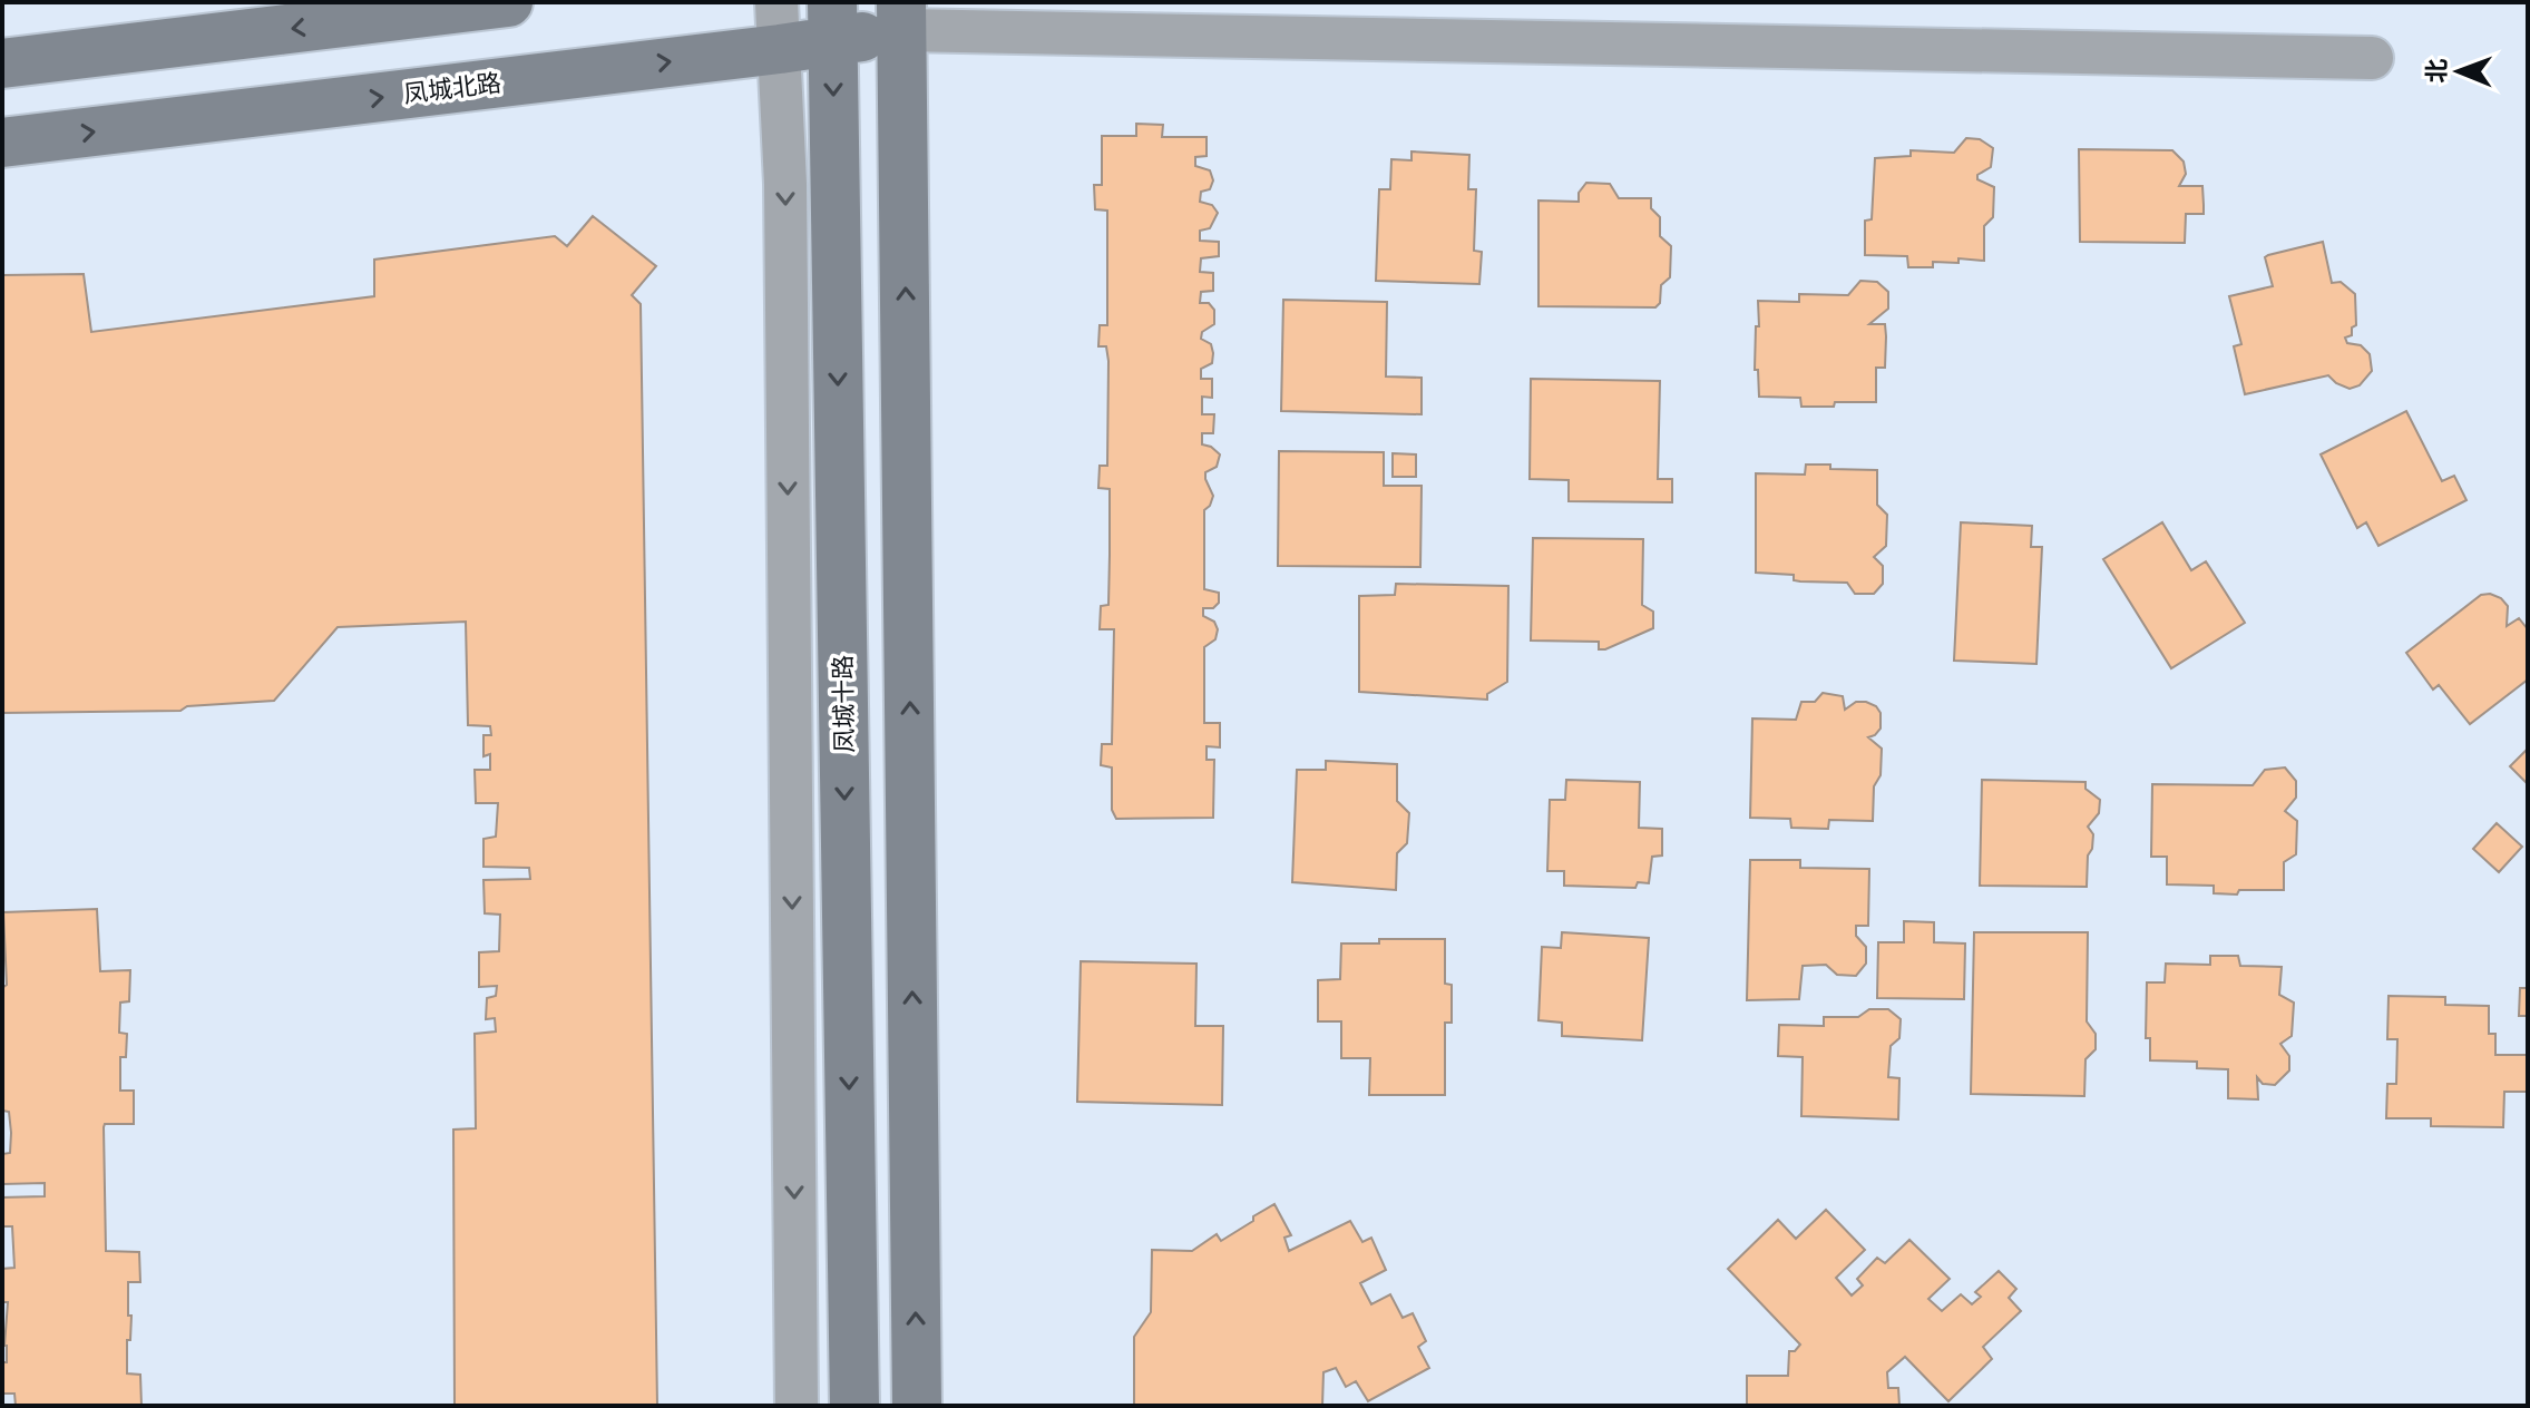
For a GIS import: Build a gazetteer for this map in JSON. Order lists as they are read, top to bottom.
{
  "streets": {
    "main road": ["凤城北路", "凤城十路"]
  },
  "crossings": [
    ["凤城北路", "凤城十路"]
  ],
  "north": "left"
}
